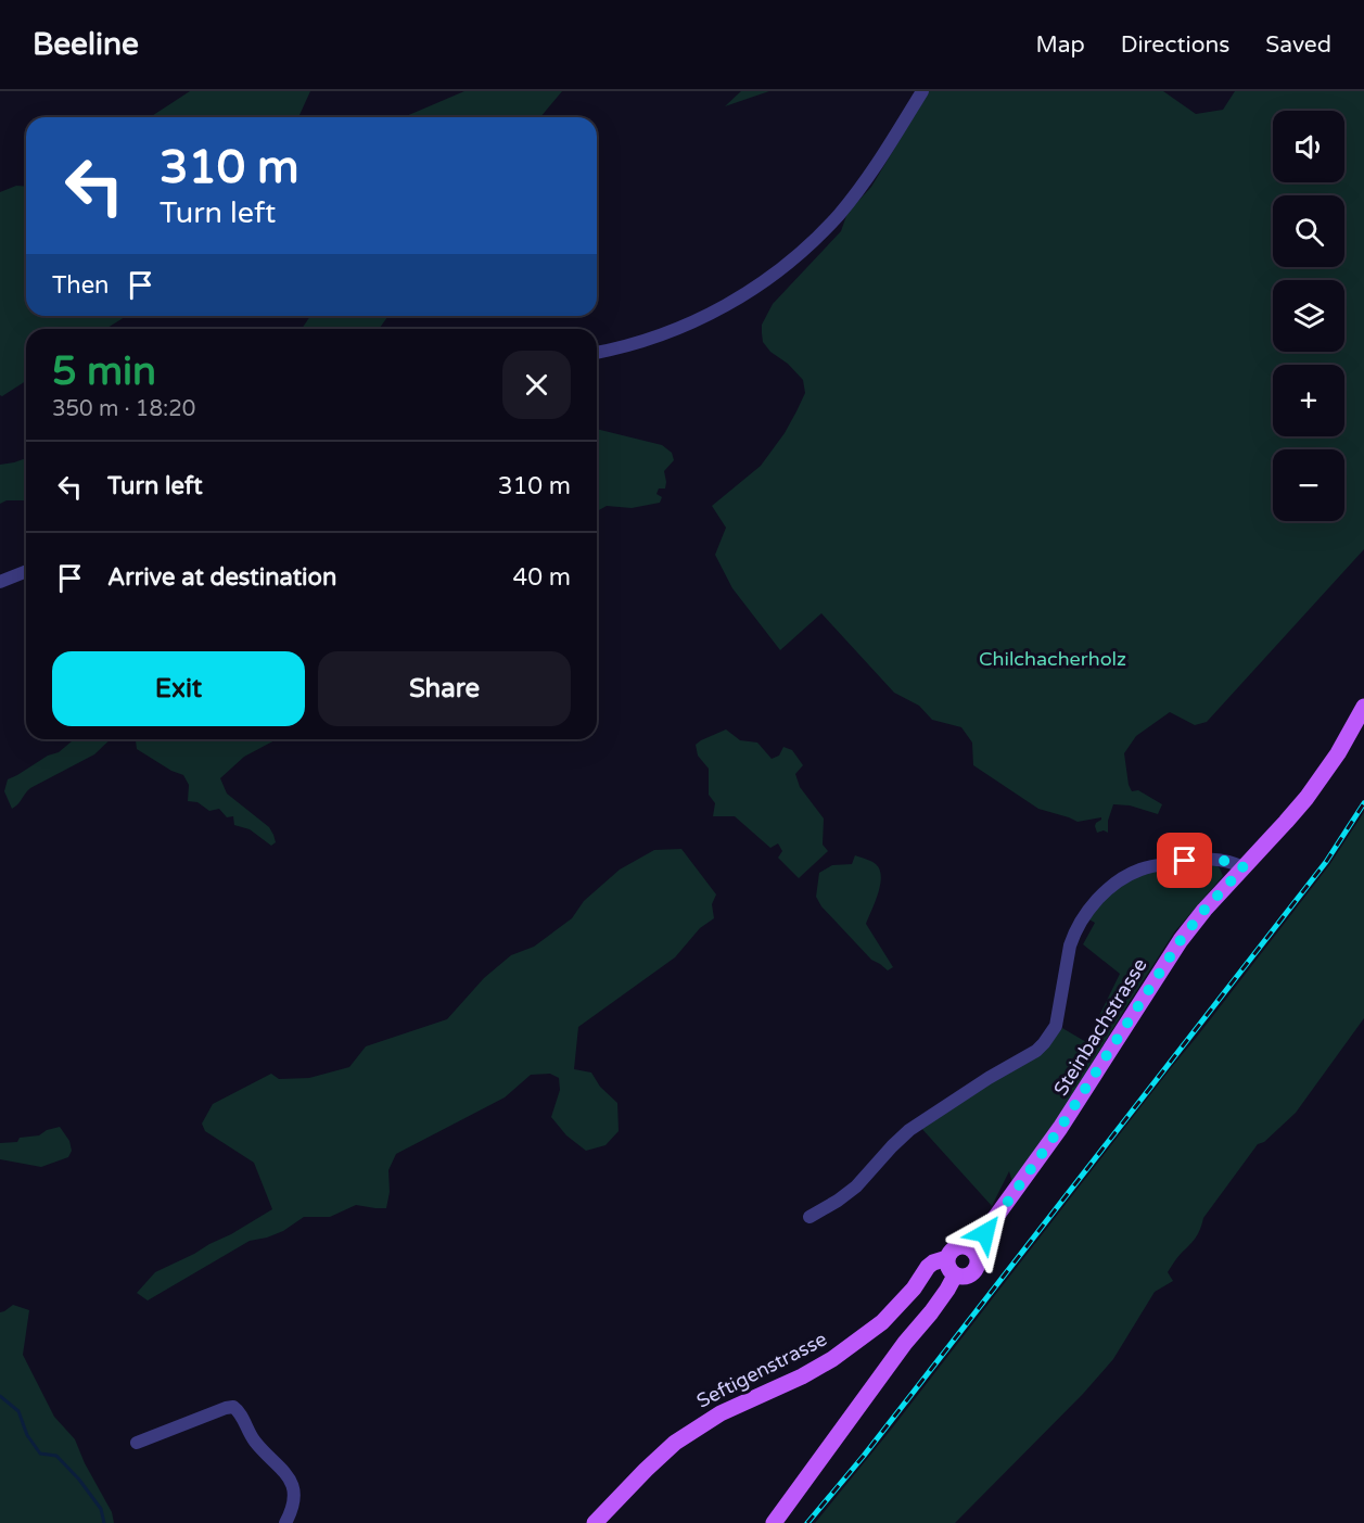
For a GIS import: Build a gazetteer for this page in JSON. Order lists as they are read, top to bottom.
{
  "streets": {
    "main road": ["Steinbachstrasse", "Seftigenstrasse"]
  },
  "crossings": [
    ["Steinbachstrasse", "Seftigenstrasse"]
  ],
  "parks": ["Chilchacherholz"],
  "page": {
    "header": "Beeline",
    "nav": ["Map", "Directions", "Saved"],
    "map_buttons": ["+", "−"],
    "turn": ["310 m", "Turn left"],
    "then": "Then",
    "heading": ["5 min", "350 m · 18:20"],
    "list": [
      {
        "name": "Turn left",
        "value": "310 m"
      },
      {
        "name": "Arrive at destination",
        "value": "40 m"
      }
    ],
    "buttons": ["Exit", "Share"]
  }
}
